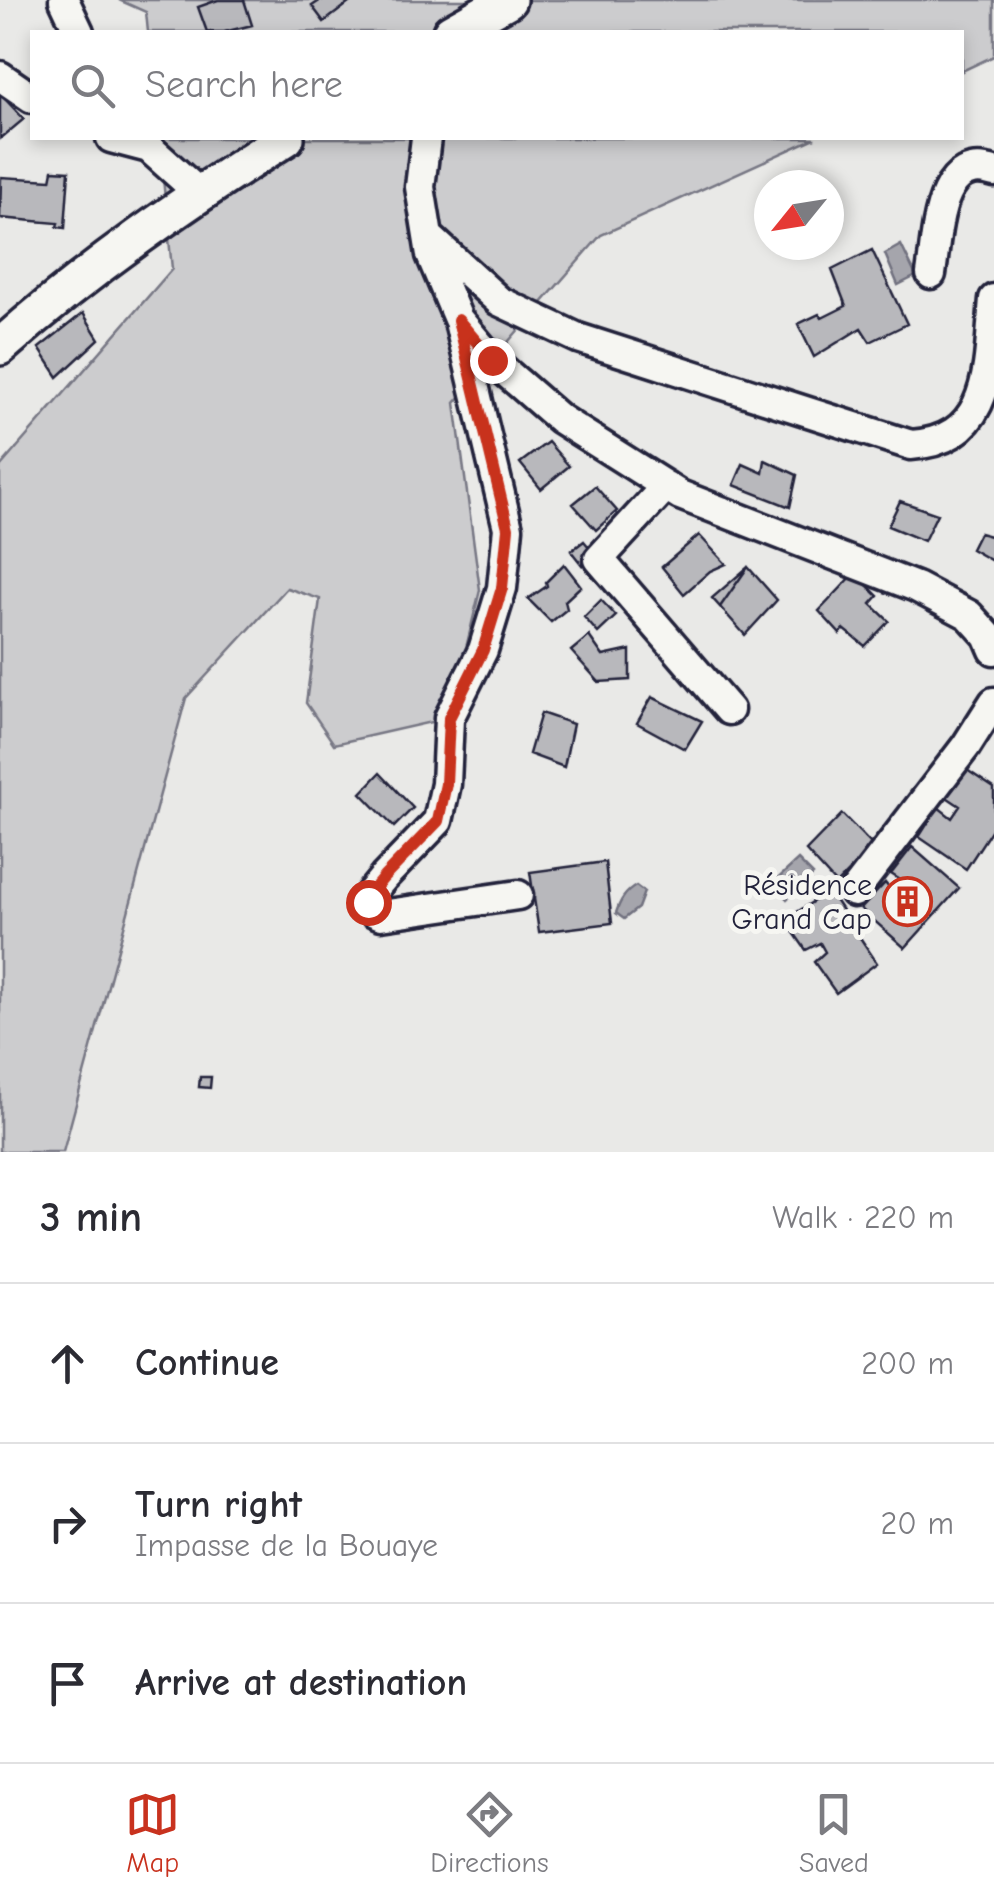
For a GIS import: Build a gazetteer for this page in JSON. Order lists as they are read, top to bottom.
{
  "places": {
    "building": ["Résidence Grand Cap"]
  },
  "north": "bottom left",
  "page": {
    "search": "Search here",
    "heading": ["3 min", "Walk · 220 m"],
    "list": [
      ["Continue", "200 m"],
      ["Turn right", "Impasse de la Bouaye", "20 m"],
      "Arrive at destination"
    ],
    "nav": ["Map", "Directions", "Saved"]
  }
}
